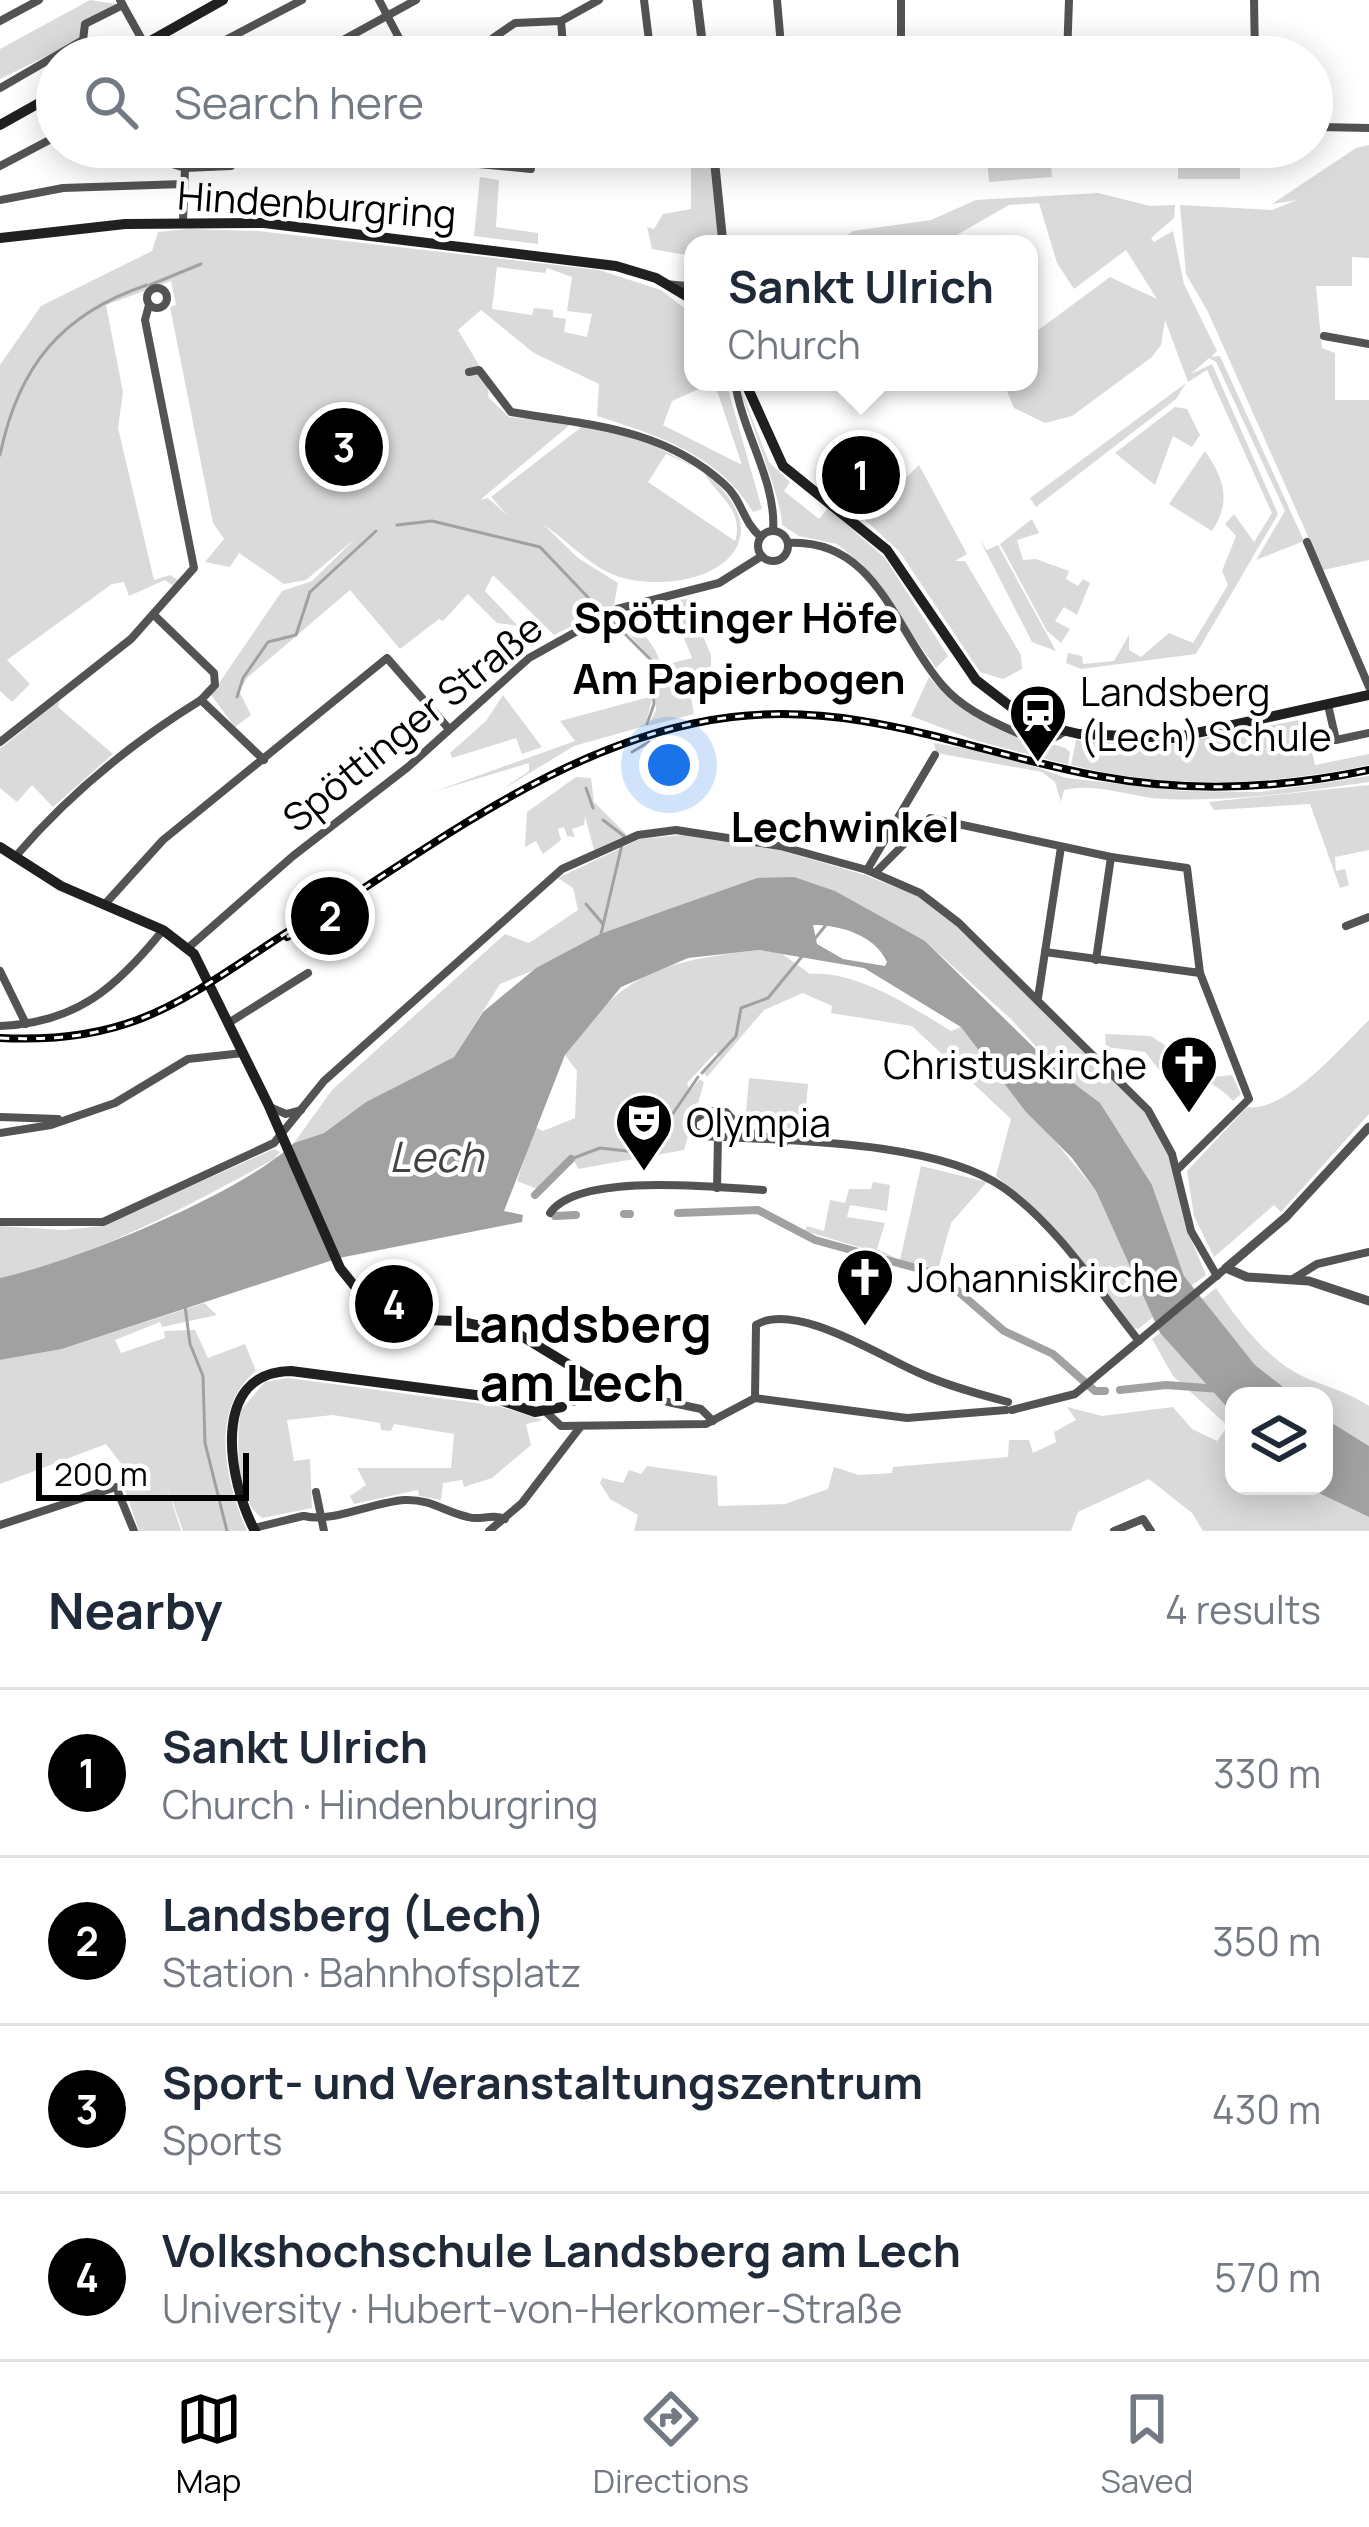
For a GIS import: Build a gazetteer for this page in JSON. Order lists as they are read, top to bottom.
{
  "streets": {
    "main road": ["Hindenburgring"],
    "street": ["Spöttinger Straße"]
  },
  "districts": [
    "Spöttinger Höfe",
    "Am Papierbogen",
    "Lechwinkel",
    "Landsberg am Lech"
  ],
  "water": ["Lech"],
  "places": {
    "station": ["Landsberg (Lech) Schule"],
    "church": ["Christuskirche", "Johanniskirche"],
    "theatre": ["Olympia"]
  },
  "scale_bar": "200 m",
  "page": {
    "search": "Search here",
    "popup": ["Sankt Ulrich", "Church"],
    "pins": [
      "3",
      "1",
      "2",
      "4"
    ],
    "scale": "200 m",
    "heading": ["Nearby", "4 results"],
    "list": [
      {
        "mark": "1",
        "name": "Sankt Ulrich",
        "note": "Church · Hindenburgring",
        "value": "330 m"
      },
      {
        "mark": "2",
        "name": "Landsberg (Lech)",
        "note": "Station · Bahnhofsplatz",
        "value": "350 m"
      },
      {
        "mark": "3",
        "name": "Sport- und Veranstaltungszentrum",
        "note": "Sports",
        "value": "430 m"
      },
      {
        "mark": "4",
        "name": "Volkshochschule Landsberg am Lech",
        "note": "University · Hubert-von-Herkomer-Straße",
        "value": "570 m"
      }
    ],
    "nav": ["Map", "Directions", "Saved"]
  }
}
